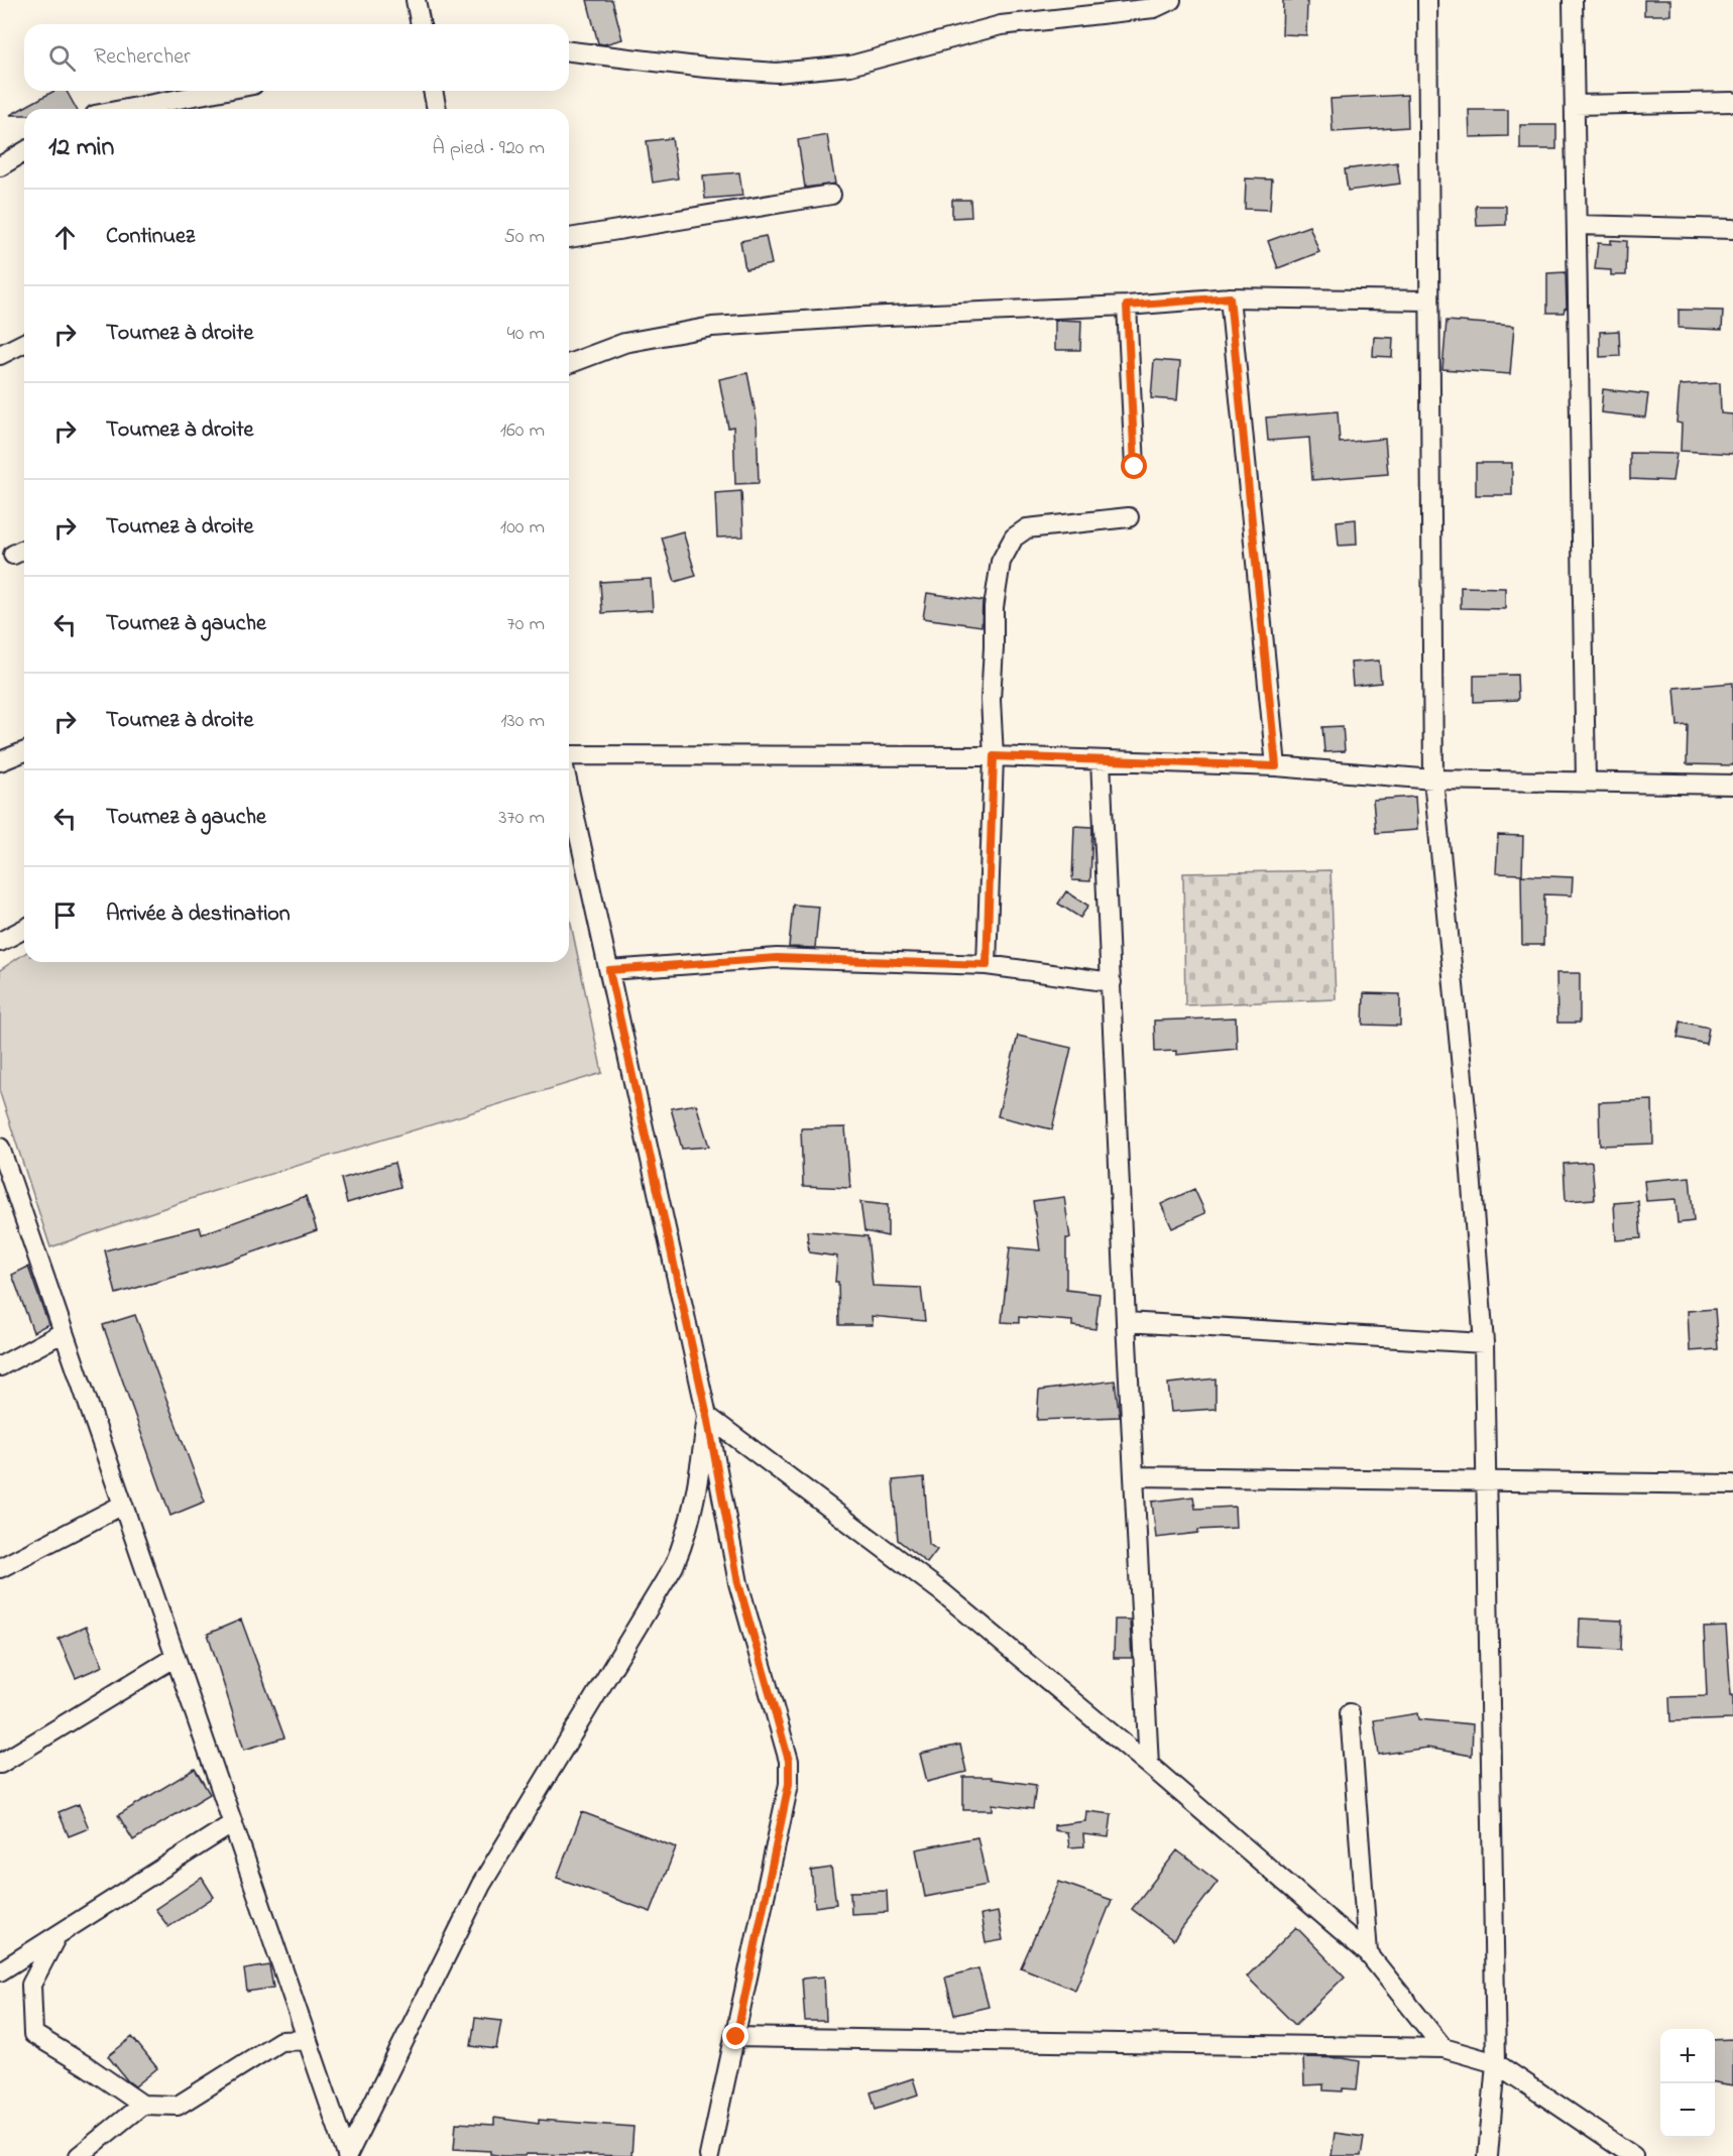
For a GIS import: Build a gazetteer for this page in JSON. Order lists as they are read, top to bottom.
{
  "page": {
    "search": "Rechercher",
    "heading": ["12 min", "À pied · 920 m"],
    "list": [
      ["Continuez", "50 m"],
      ["Tournez à droite", "40 m"],
      ["Tournez à droite", "160 m"],
      ["Tournez à droite", "100 m"],
      ["Tournez à gauche", "70 m"],
      ["Tournez à droite", "130 m"],
      ["Tournez à gauche", "370 m"],
      "Arrivée à destination"
    ],
    "map_buttons": ["+", "−"]
  }
}
